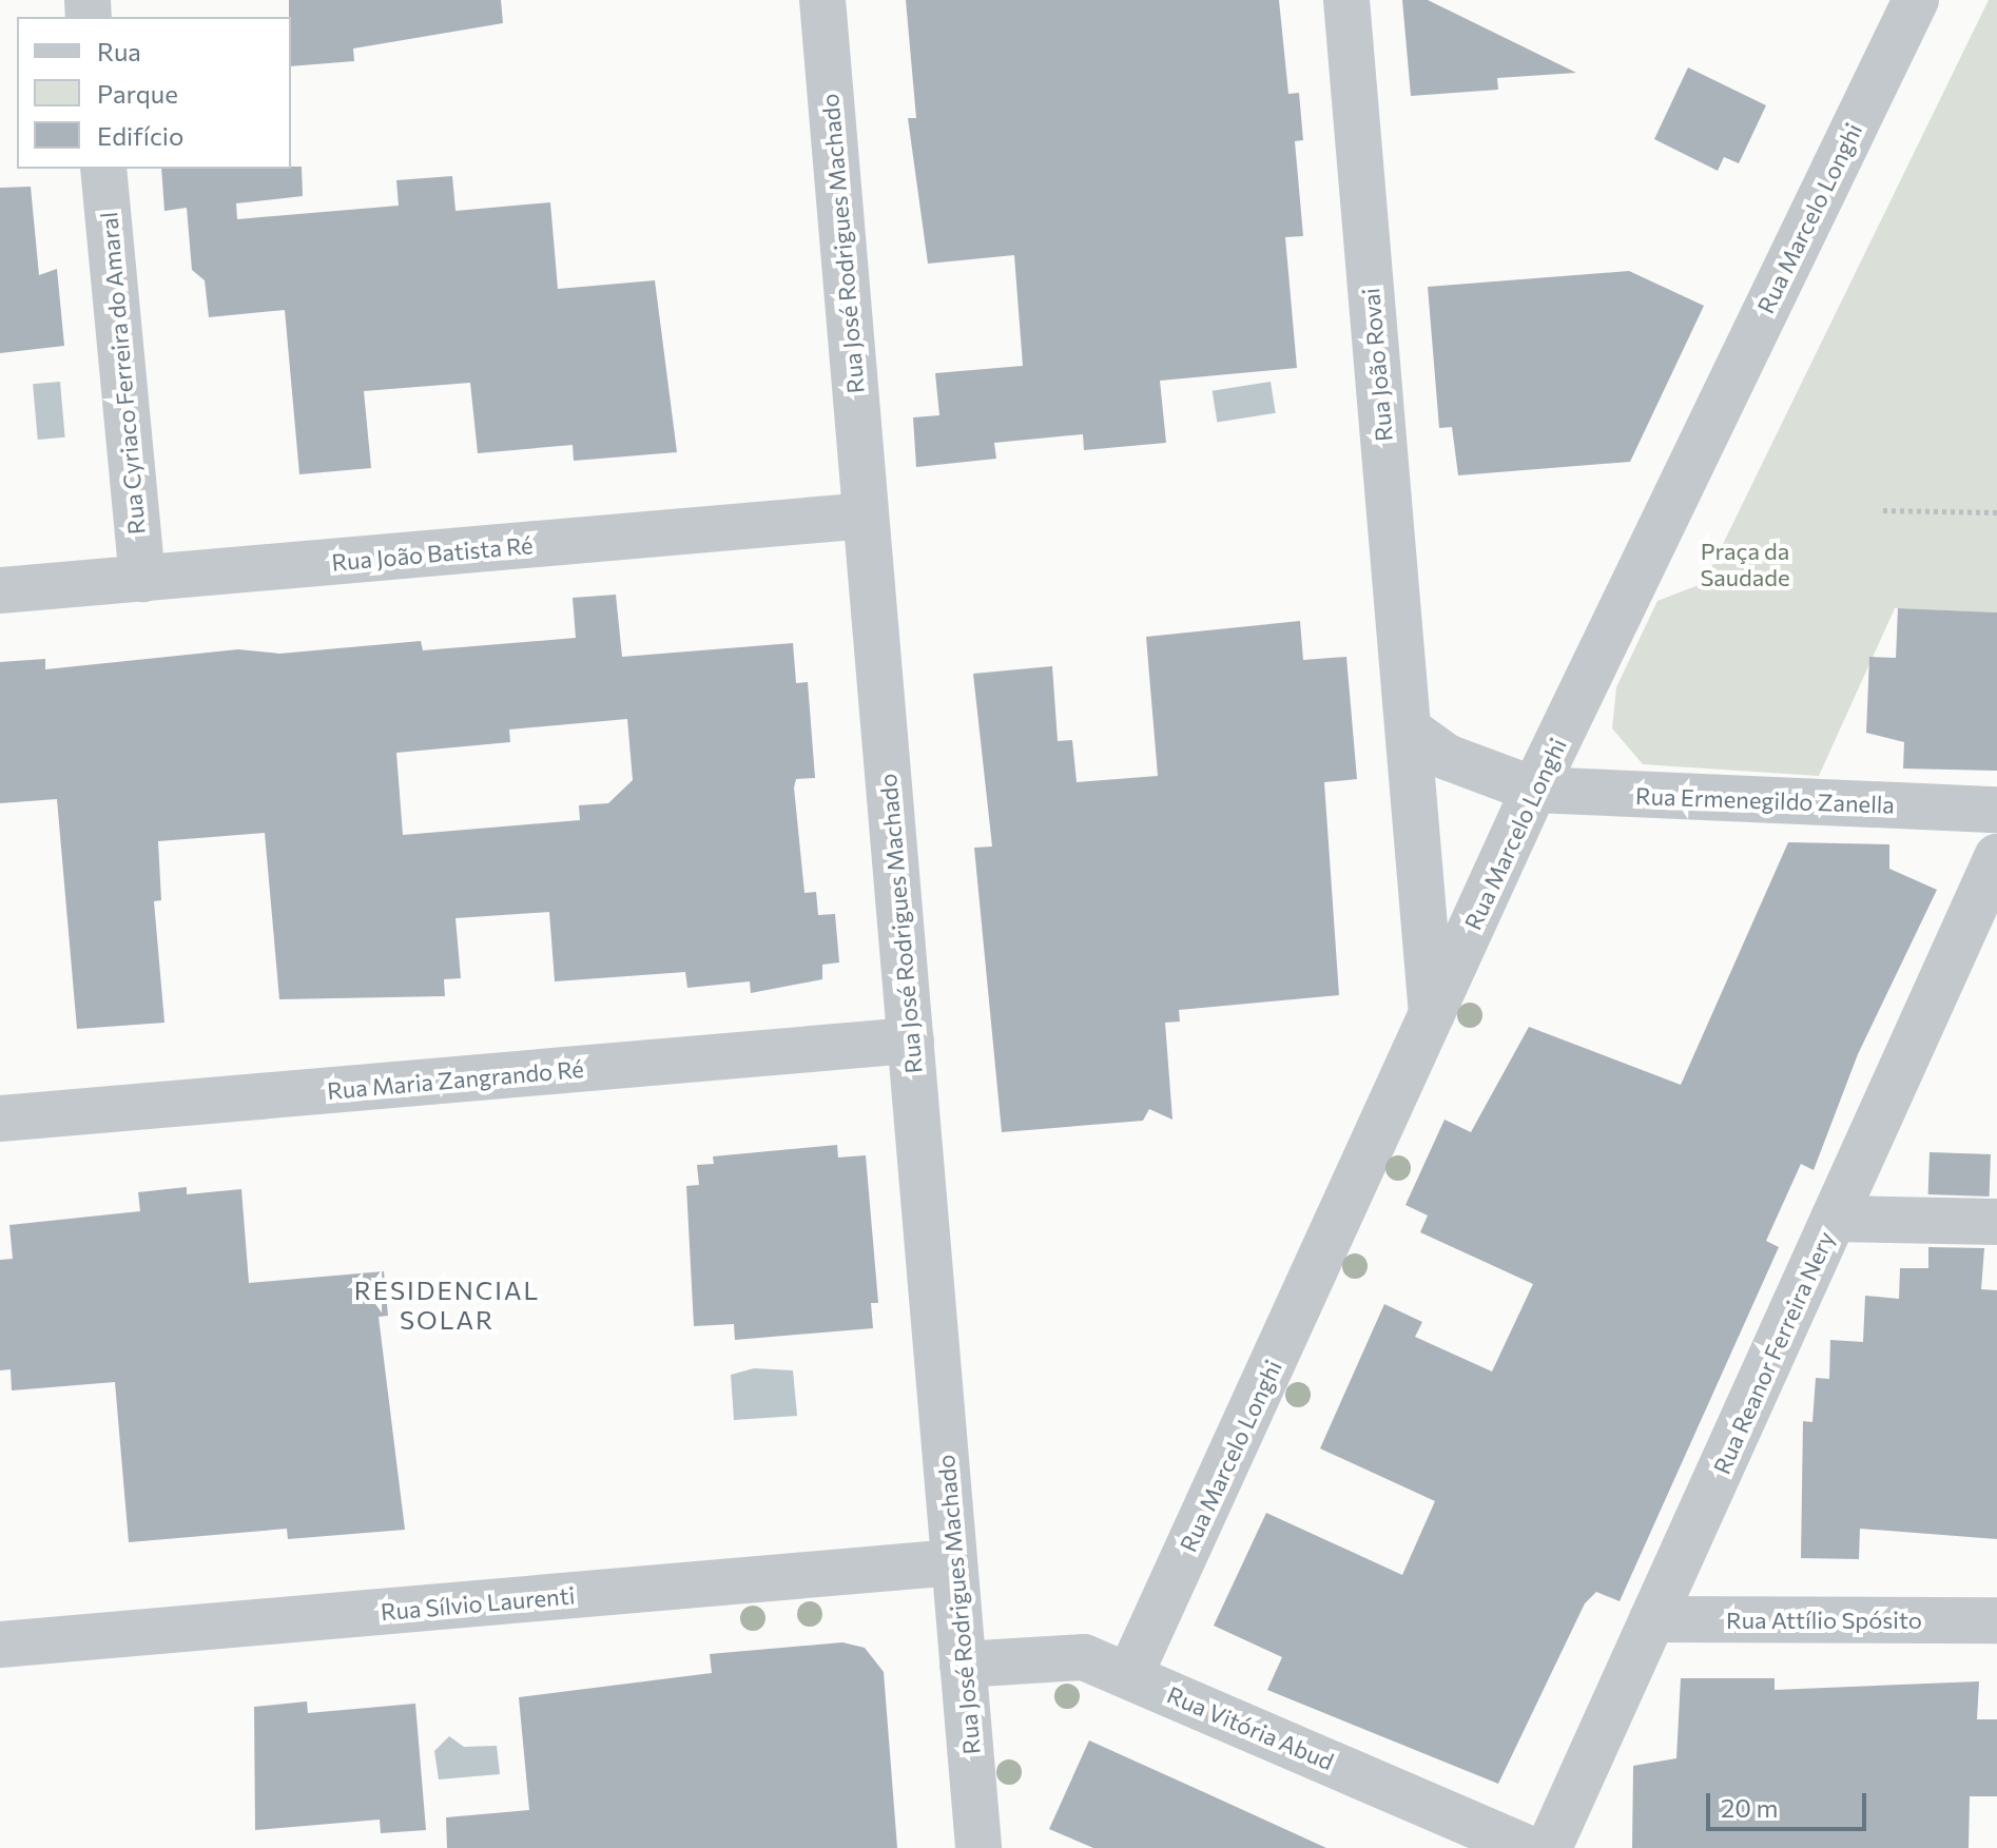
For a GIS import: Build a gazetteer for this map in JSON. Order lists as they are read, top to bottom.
{
  "streets": {
    "street": [
      "Rua Marcelo Longhi",
      "Rua José Rodrigues Machado",
      "Rua João Rovai",
      "Rua Cyriaco Ferreira do Amaral",
      "Rua João Batista Ré",
      "Rua Ermenegildo Zanella",
      "Rua Maria Zangrando Ré",
      "Rua Reanor Ferreira Nery",
      "Rua Sílvio Laurenti",
      "Rua Attílio Spósito",
      "Rua Vitória Abud"
    ]
  },
  "crossings": [
    ["Rua Marcelo Longhi", "Rua João Rovai"],
    ["Rua Marcelo Longhi", "Rua Ermenegildo Zanella"],
    ["Rua Marcelo Longhi", "Rua Vitória Abud"],
    ["Rua José Rodrigues Machado", "Rua João Batista Ré"],
    ["Rua José Rodrigues Machado", "Rua Maria Zangrando Ré"],
    ["Rua José Rodrigues Machado", "Rua Sílvio Laurenti"],
    ["Rua José Rodrigues Machado", "Rua Vitória Abud"],
    ["Rua Cyriaco Ferreira do Amaral", "Rua João Batista Ré"],
    ["Rua Reanor Ferreira Nery", "Rua Attílio Spósito"]
  ],
  "districts": ["RESIDENCIAL SOLAR"],
  "parks": ["Praça da Saudade"],
  "legend": ["Rua", "Parque", "Edifício"],
  "scale_bar": "20 m"
}
